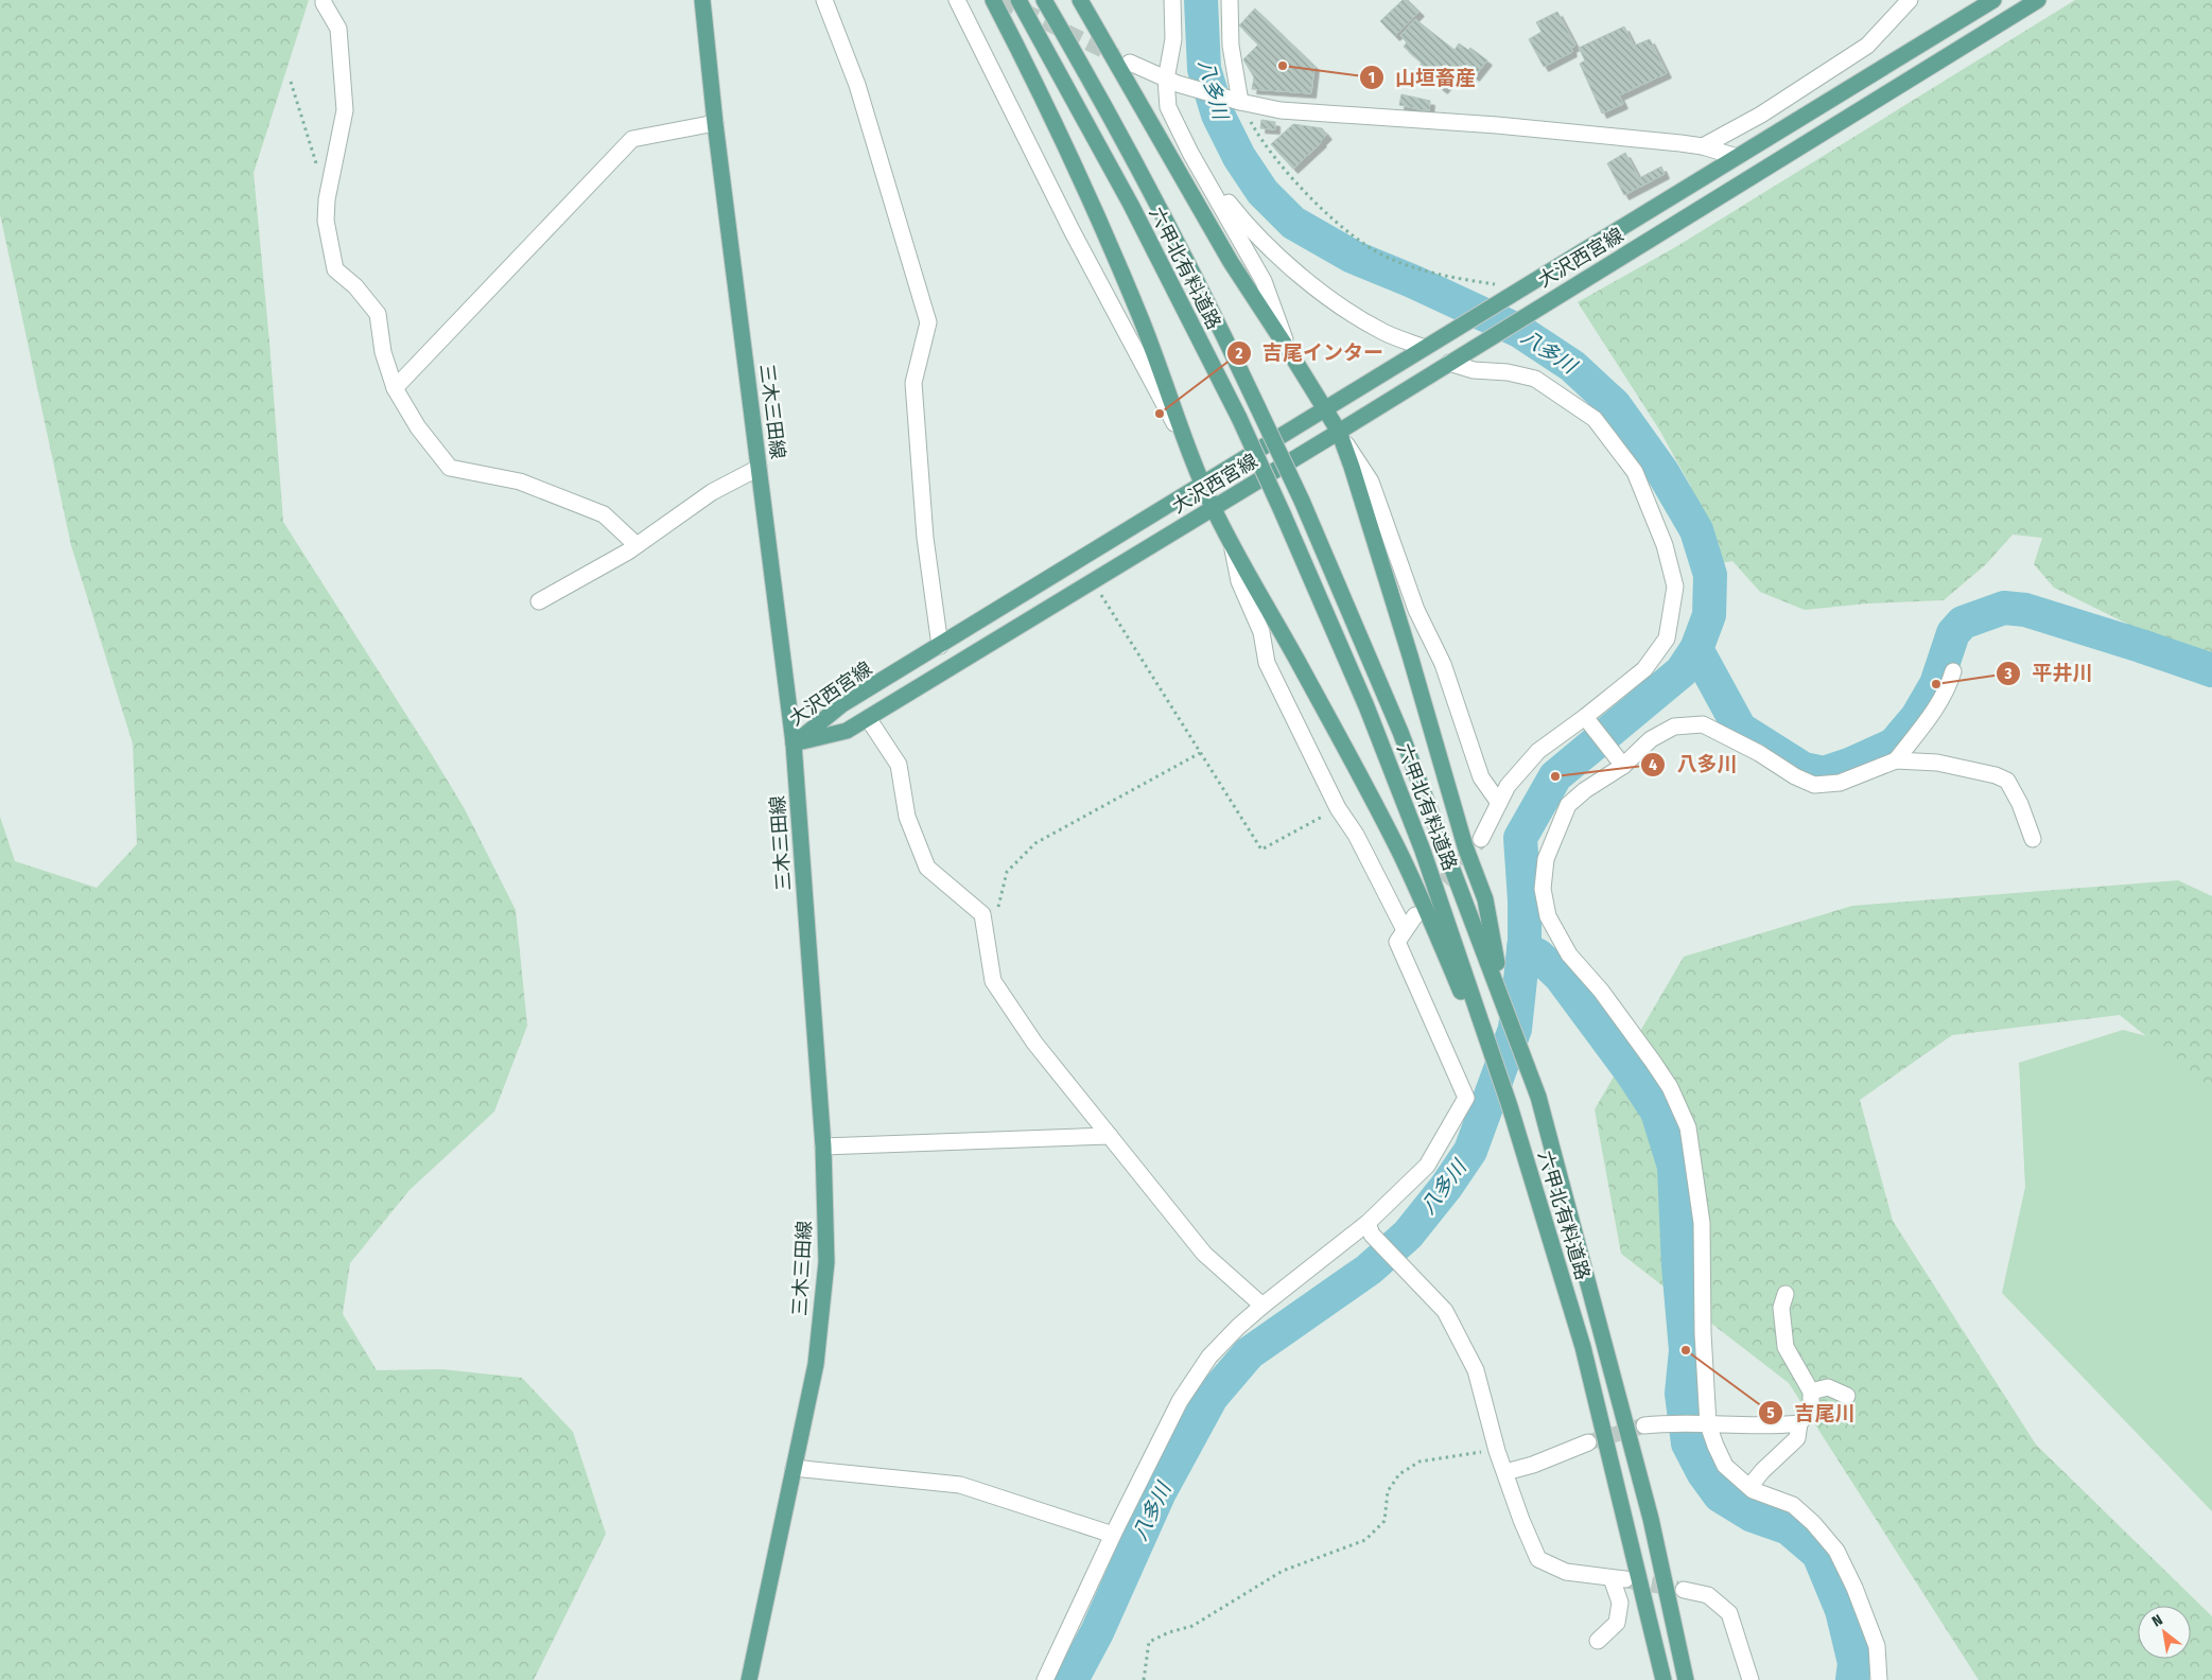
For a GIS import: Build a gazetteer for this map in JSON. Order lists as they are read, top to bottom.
{
  "streets": {
    "main road": ["大沢西宮線", "六甲北有料道路", "三木三田線"]
  },
  "crossings": [
    ["大沢西宮線", "三木三田線"]
  ],
  "water": ["八多川"],
  "places": [
    "山垣畜産",
    "吉尾インター",
    "平井川",
    "八多川",
    "吉尾川"
  ],
  "north": "top left"
}
